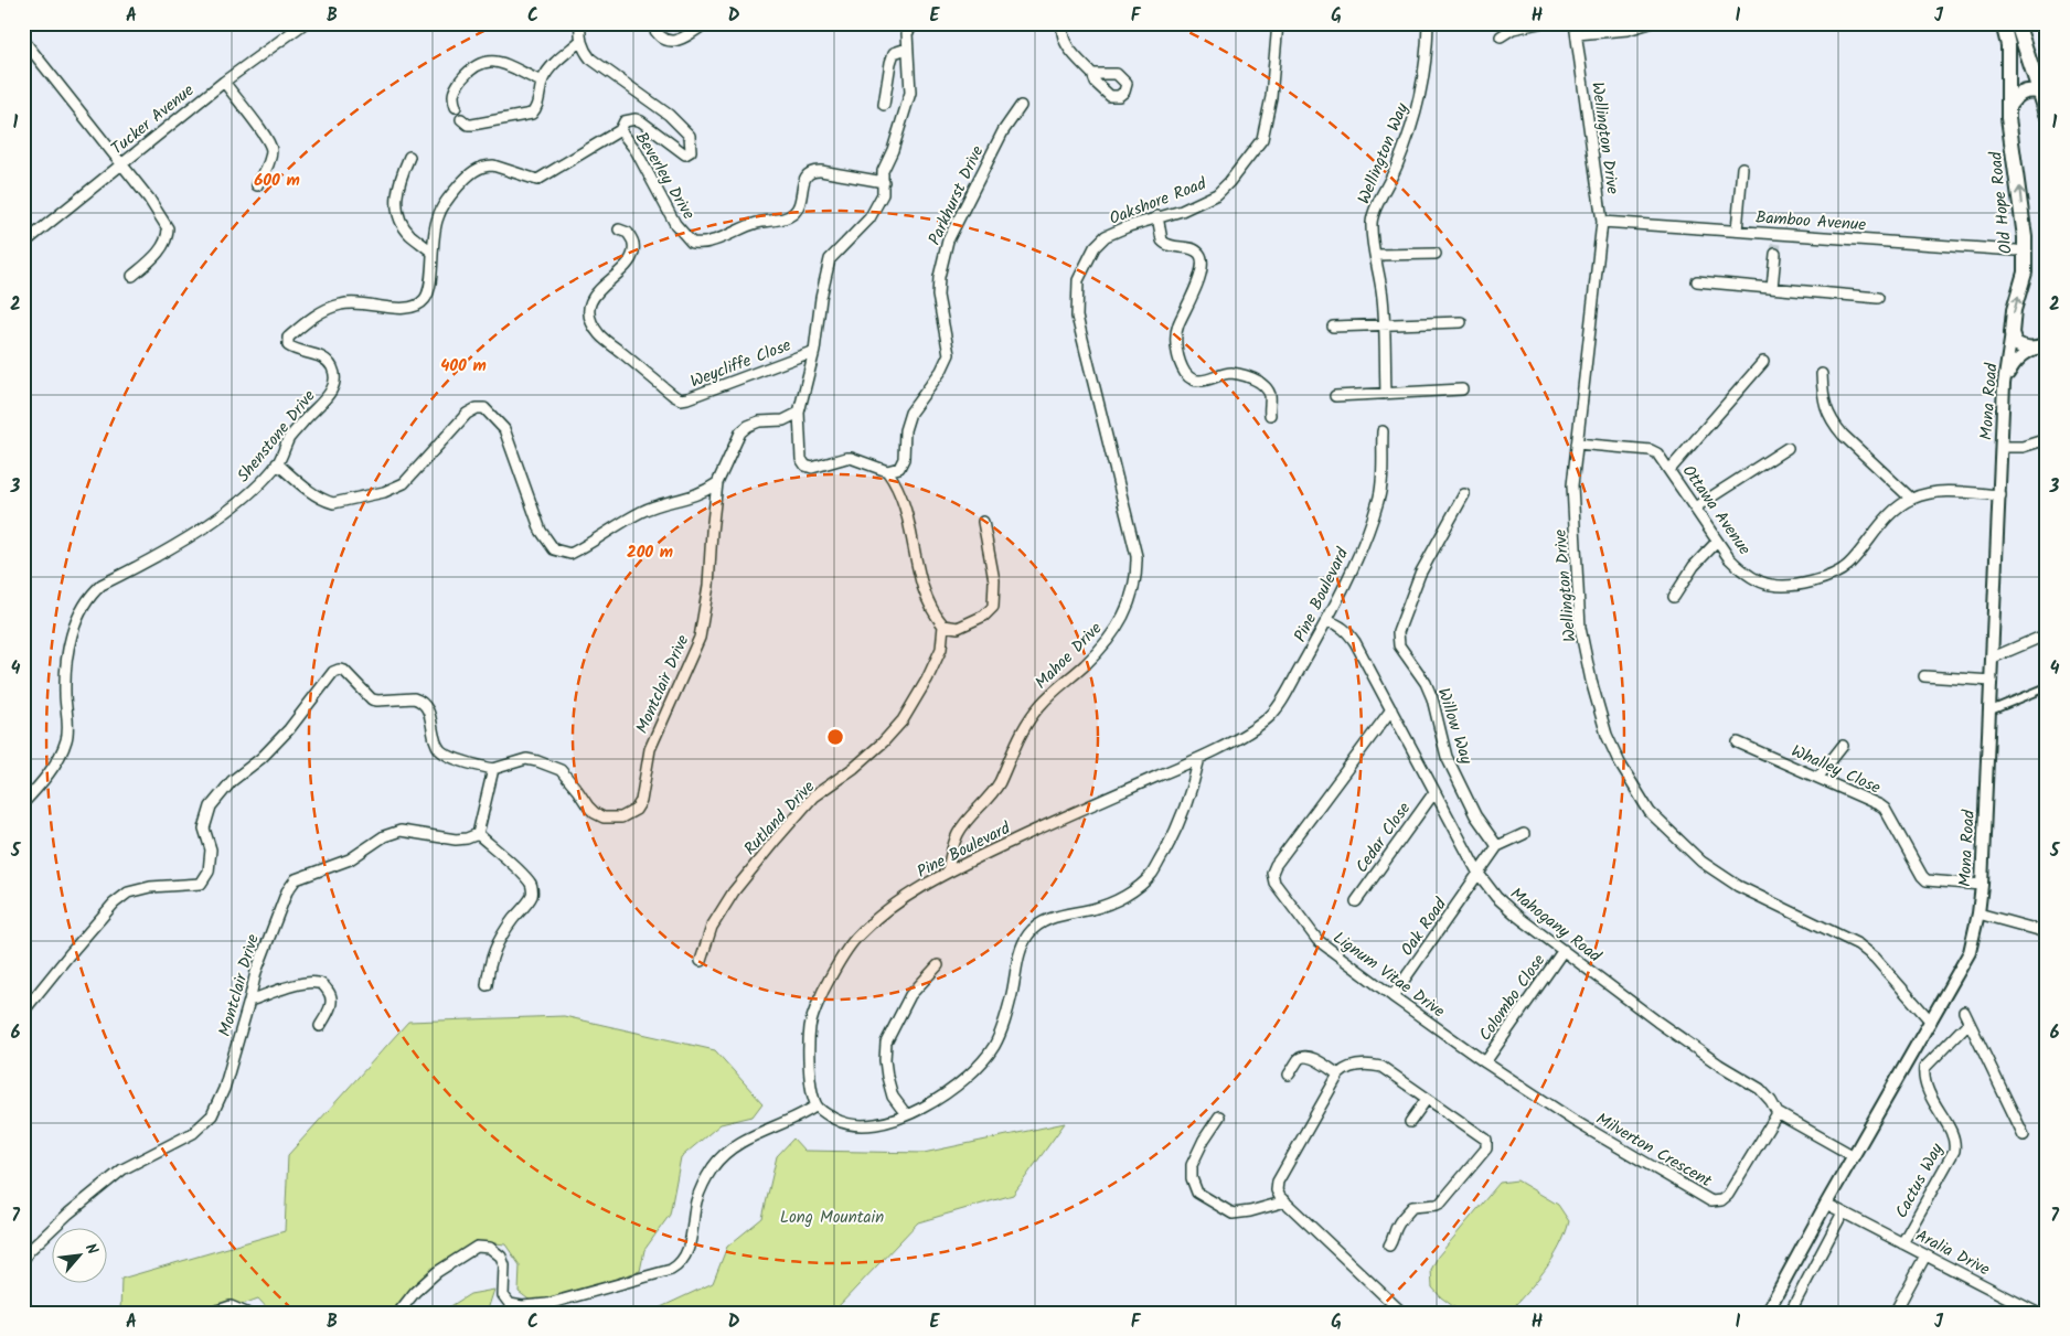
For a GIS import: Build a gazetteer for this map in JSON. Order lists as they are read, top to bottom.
{
  "streets": {
    "main road": ["Old Hope Road"],
    "street": [
      "Tucker Avenue",
      "Wellington Drive",
      "Wellington Way",
      "Beverley Drive",
      "Parkhurst Drive",
      "Oakshore Road",
      "Bamboo Avenue",
      "Weycliffe Close",
      "Mona Road",
      "Shenstone Drive",
      "Ottawa Avenue",
      "Pine Boulevard",
      "Mahoe Drive",
      "Montclair Drive",
      "Willow Way",
      "Whalley Close",
      "Rutland Drive",
      "Cedar Close",
      "Mahogany Road",
      "Oak Road",
      "Lignum Vitae Drive",
      "Colombo Close",
      "Milverton Crescent",
      "Cactus Way",
      "Aralia Drive"
    ]
  },
  "crossings": [
    ["Wellington Drive", "Bamboo Avenue"],
    ["Wellington Drive", "Mona Road"],
    ["Wellington Drive", "Ottawa Avenue"],
    ["Beverley Drive", "Shenstone Drive"],
    ["Oakshore Road", "Mahoe Drive"],
    ["Old Hope Road", "Mona Road"],
    ["Mona Road", "Ottawa Avenue"],
    ["Mona Road", "Whalley Close"],
    ["Mona Road", "Aralia Drive"],
    ["Pine Boulevard", "Mahoe Drive"],
    ["Pine Boulevard", "Mahogany Road"],
    ["Cedar Close", "Mahogany Road"],
    ["Mahogany Road", "Oak Road"],
    ["Mahogany Road", "Lignum Vitae Drive"],
    ["Mahogany Road", "Colombo Close"],
    ["Mahogany Road", "Milverton Crescent"],
    ["Oak Road", "Lignum Vitae Drive"],
    ["Lignum Vitae Drive", "Colombo Close"],
    ["Lignum Vitae Drive", "Milverton Crescent"],
    ["Colombo Close", "Milverton Crescent"],
    ["Cactus Way", "Aralia Drive"]
  ],
  "one_way": ["Old Hope Road"],
  "parks": ["Long Mountain"],
  "north": "top right",
  "grid": {
    "columns": [
      "A",
      "B",
      "C",
      "D",
      "E",
      "F",
      "G",
      "H",
      "I",
      "J"
    ],
    "rows": [
      "1",
      "2",
      "3",
      "4",
      "5",
      "6",
      "7"
    ]
  },
  "rings": ["600 m", "400 m", "200 m"]
}
